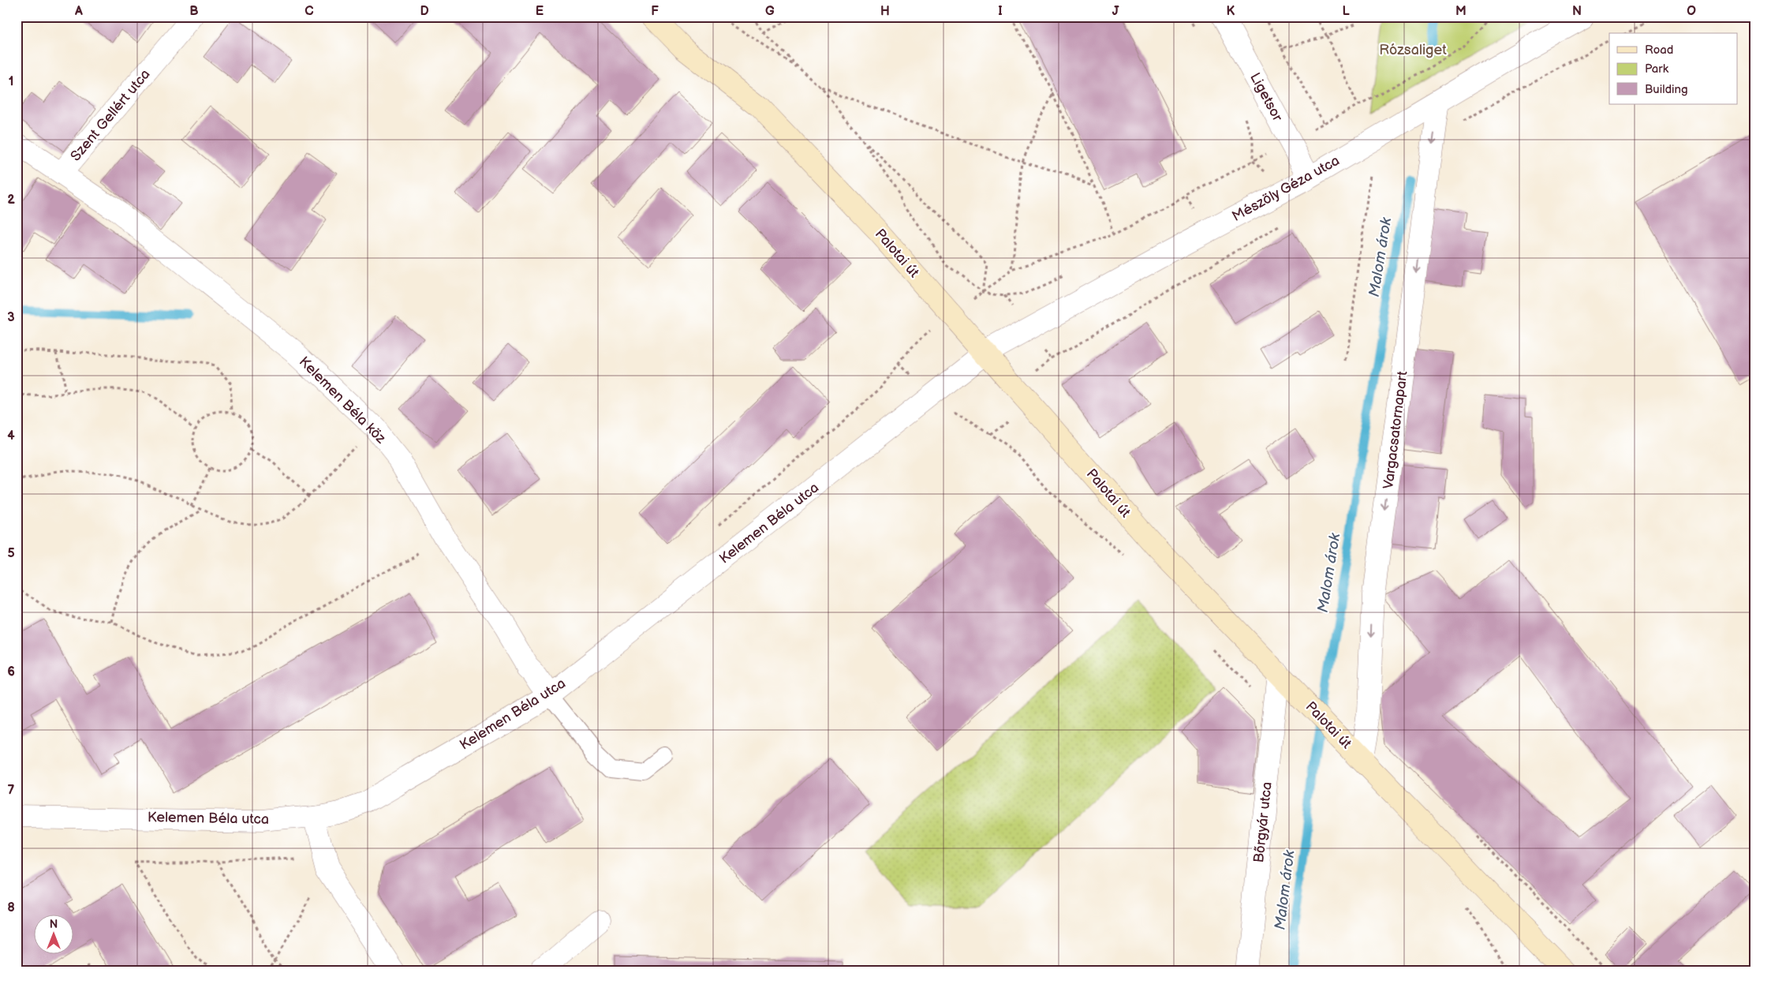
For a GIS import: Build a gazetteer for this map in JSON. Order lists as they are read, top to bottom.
{
  "streets": {
    "main road": ["Palotai út"],
    "street": [
      "Ligetsor",
      "Szent Gellért utca",
      "Mészöly Géza utca",
      "Kelemen Béla köz",
      "Vargacsatornapart",
      "Kelemen Béla utca",
      "Bőrgyár utca"
    ]
  },
  "crossings": [
    ["Ligetsor", "Mészöly Géza utca"],
    ["Szent Gellért utca", "Kelemen Béla köz"],
    ["Mészöly Géza utca", "Palotai út"],
    ["Mészöly Géza utca", "Vargacsatornapart"],
    ["Mészöly Géza utca", "Kelemen Béla utca"],
    ["Palotai út", "Vargacsatornapart"],
    ["Palotai út", "Kelemen Béla utca"],
    ["Palotai út", "Bőrgyár utca"],
    ["Kelemen Béla köz", "Kelemen Béla utca"]
  ],
  "one_way": ["Vargacsatornapart"],
  "water": ["Malom árok"],
  "parks": ["Rózsaliget"],
  "legend": ["Road", "Park", "Building"],
  "north": "top",
  "grid": {
    "columns": [
      "A",
      "B",
      "C",
      "D",
      "E",
      "F",
      "G",
      "H",
      "I",
      "J",
      "K",
      "L",
      "M",
      "N",
      "O"
    ],
    "rows": [
      "1",
      "2",
      "3",
      "4",
      "5",
      "6",
      "7",
      "8"
    ]
  }
}
